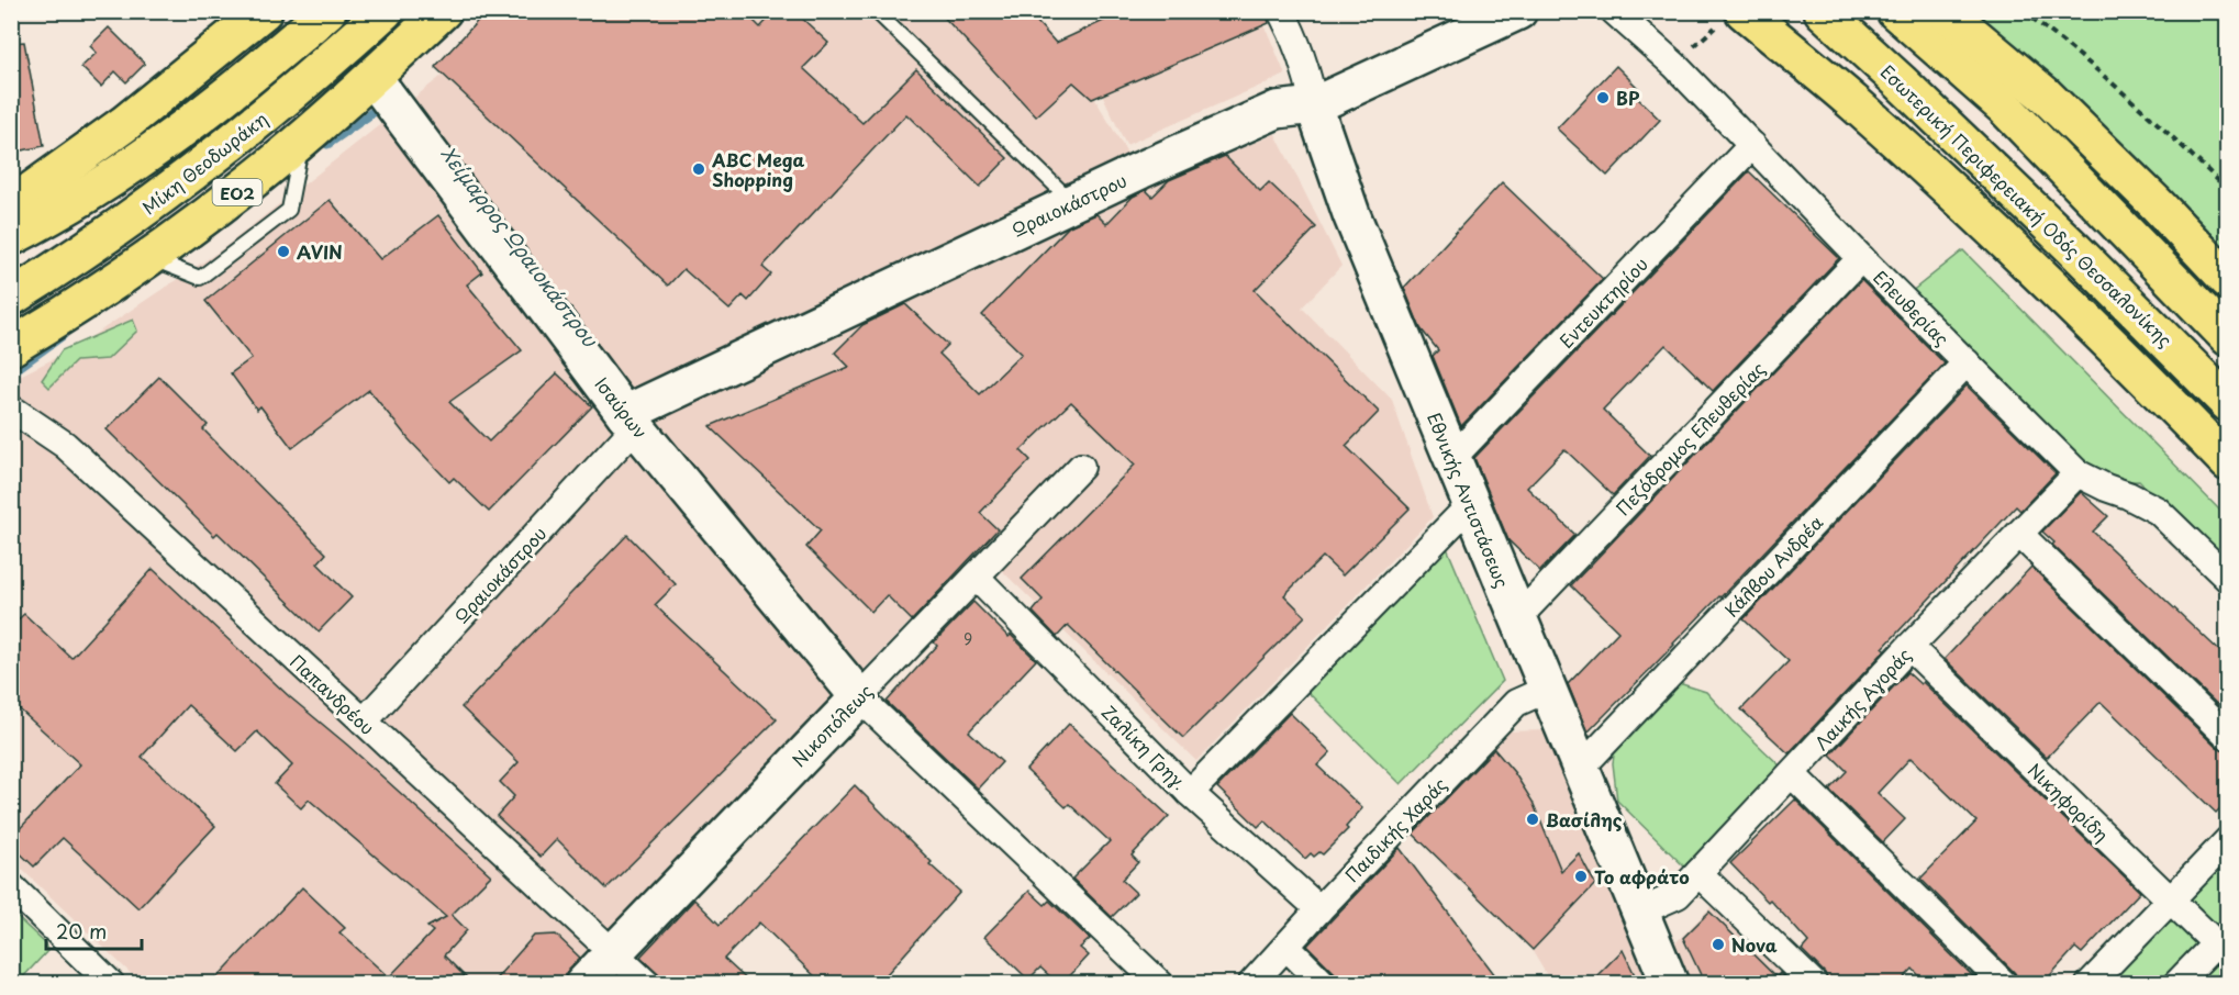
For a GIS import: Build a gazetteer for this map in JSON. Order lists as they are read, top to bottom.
{
  "streets": {
    "highway": ["Μίκη Θεοδωράκη", "ΕΟ2", "Εσωτερική Περιφερειακή Οδός Θεσσαλονίκης"],
    "street": [
      "Ωραιοκάστρου",
      "Εντευκτηρίου",
      "Ελευθερίας",
      "Ισαύρων",
      "Πεζόδρομος Ελευθερίας",
      "Εθνικής Αντιστάσεως",
      "Κάλβου Ανδρέα",
      "Παπανδρέου",
      "Λαικής Αγοράς",
      "Νικοπόλεως",
      "Ζαλίκη Γρηγ.",
      "Νικηφορίδη",
      "Παιδικής Χαράς"
    ]
  },
  "crossings": [
    ["ΕΟ2", "Ισαύρων"],
    ["Ωραιοκάστρου", "Ισαύρων"],
    ["Ωραιοκάστρου", "Εθνικής Αντιστάσεως"],
    ["Ωραιοκάστρου", "Παπανδρέου"],
    ["Εντευκτηρίου", "Ελευθερίας"],
    ["Εντευκτηρίου", "Εθνικής Αντιστάσεως"],
    ["Ελευθερίας", "Πεζόδρομος Ελευθερίας"],
    ["Ελευθερίας", "Κάλβου Ανδρέα"],
    ["Ελευθερίας", "Λαικής Αγοράς"],
    ["Ισαύρων", "Νικοπόλεως"],
    ["Πεζόδρομος Ελευθερίας", "Εθνικής Αντιστάσεως"],
    ["Εθνικής Αντιστάσεως", "Κάλβου Ανδρέα"],
    ["Εθνικής Αντιστάσεως", "Λαικής Αγοράς"],
    ["Εθνικής Αντιστάσεως", "Παιδικής Χαράς"],
    ["Παπανδρέου", "Νικοπόλεως"],
    ["Λαικής Αγοράς", "Νικηφορίδη"],
    ["Νικοπόλεως", "Ζαλίκη Γρηγ."],
    ["Ζαλίκη Γρηγ.", "Παιδικής Χαράς"]
  ],
  "water": ["Χείμαρρος Ωραιοκάστρου"],
  "places": [
    "BP",
    "ABC Mega Shopping",
    "AVIN",
    "Βασίλης",
    "Το αφράτο",
    "Nova"
  ],
  "house_numbers": ["9"],
  "scale_bar": "20 m"
}
